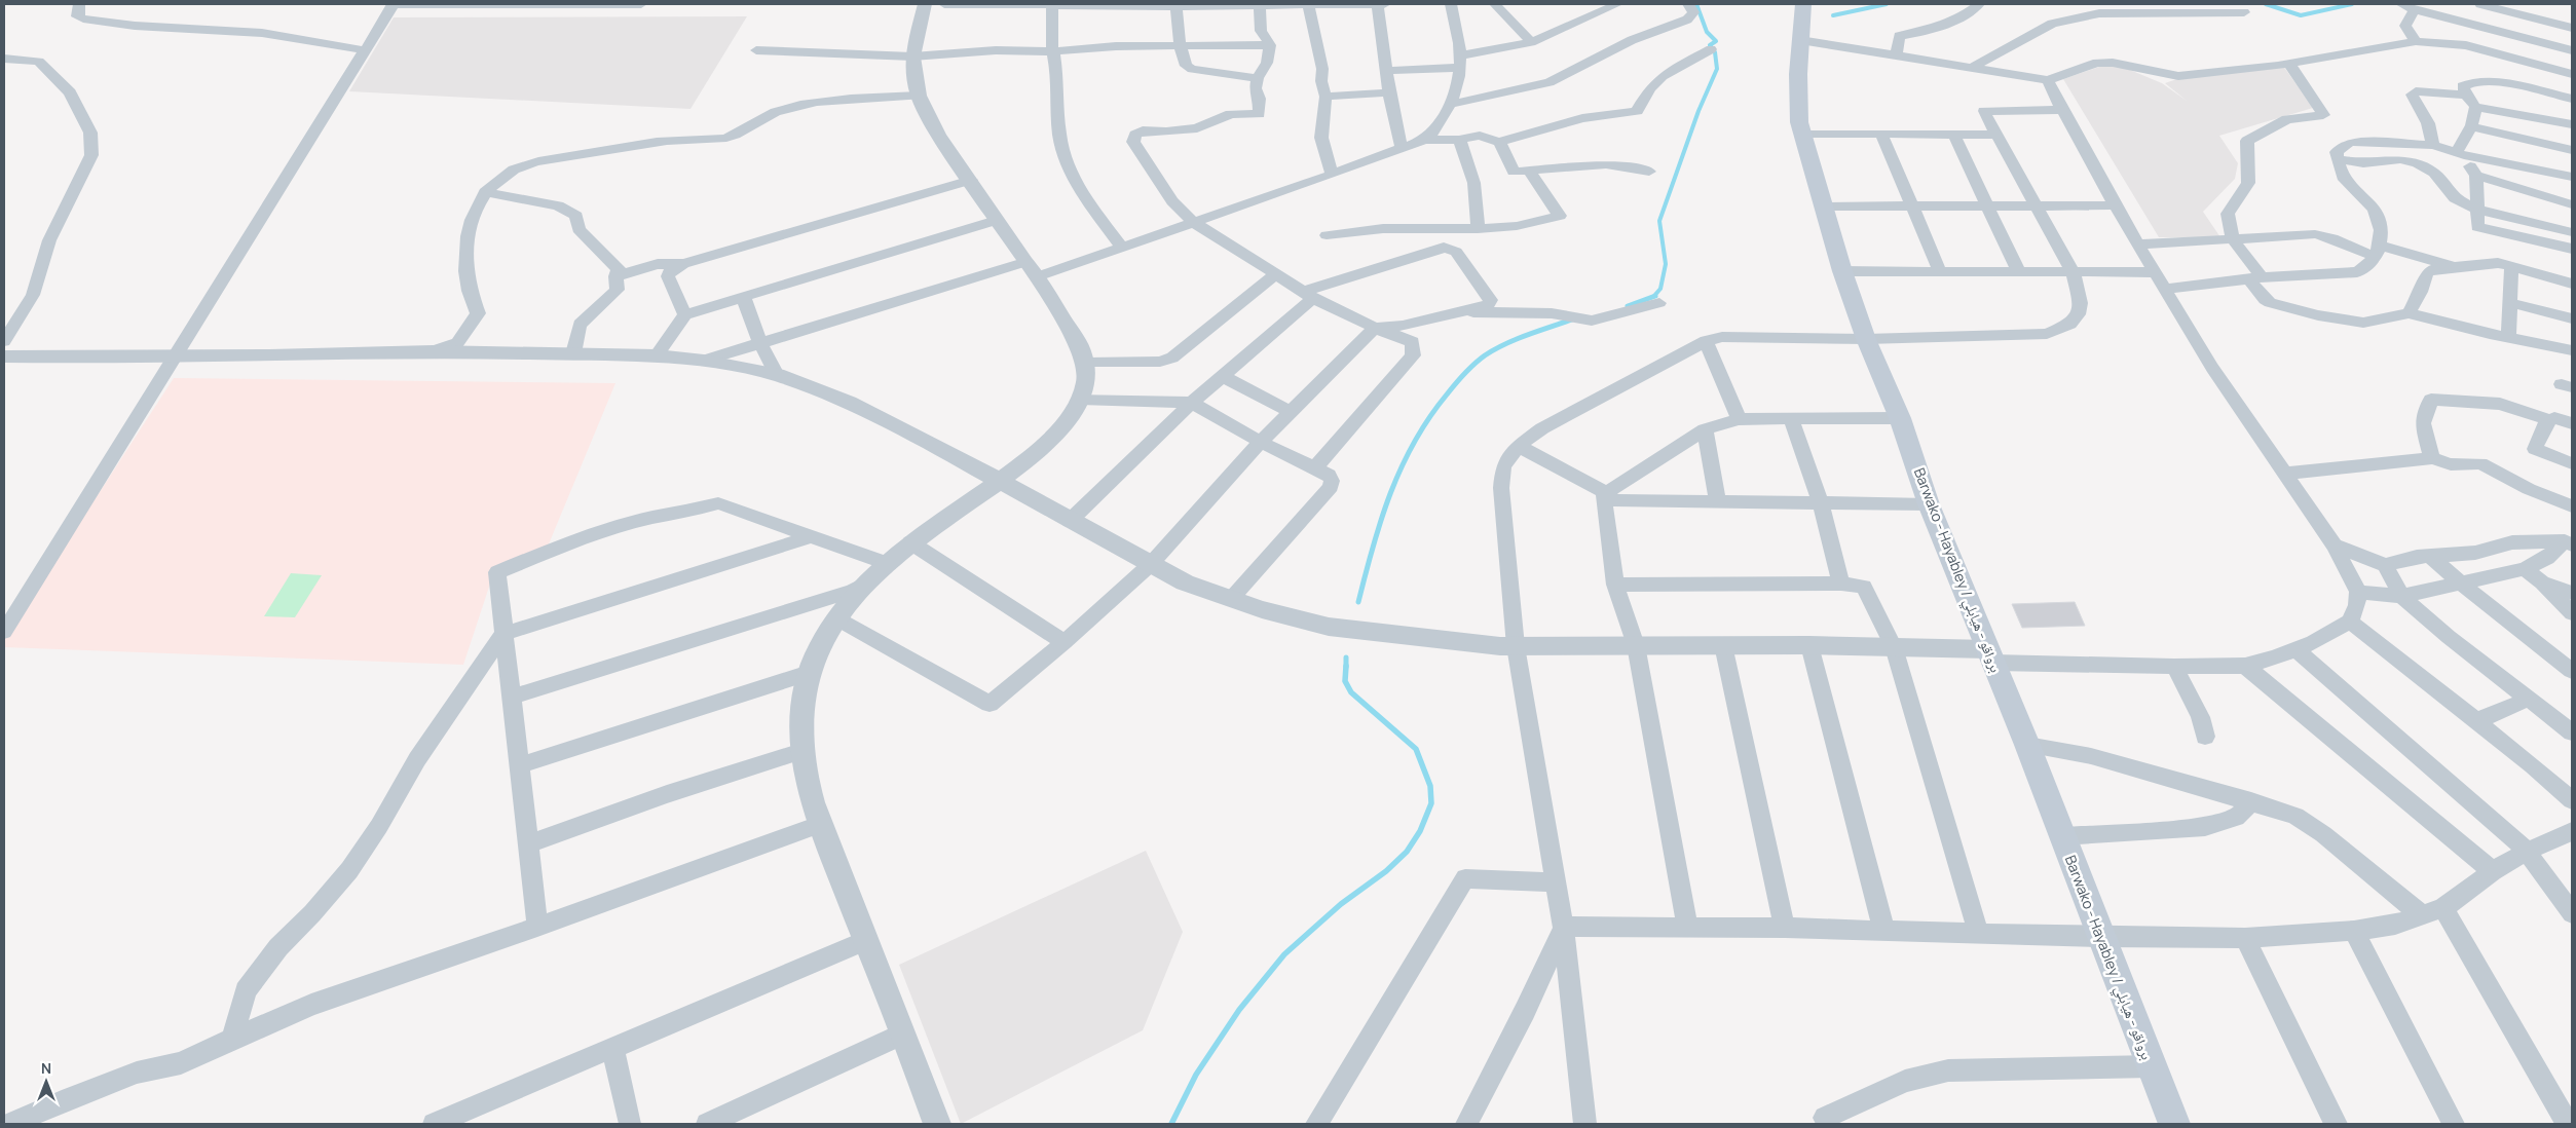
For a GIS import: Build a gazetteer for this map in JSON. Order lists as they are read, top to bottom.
{
  "streets": {
    "main road": ["Barwako - Hayabley / برواقو - هيابلي"]
  },
  "north": "top"
}
